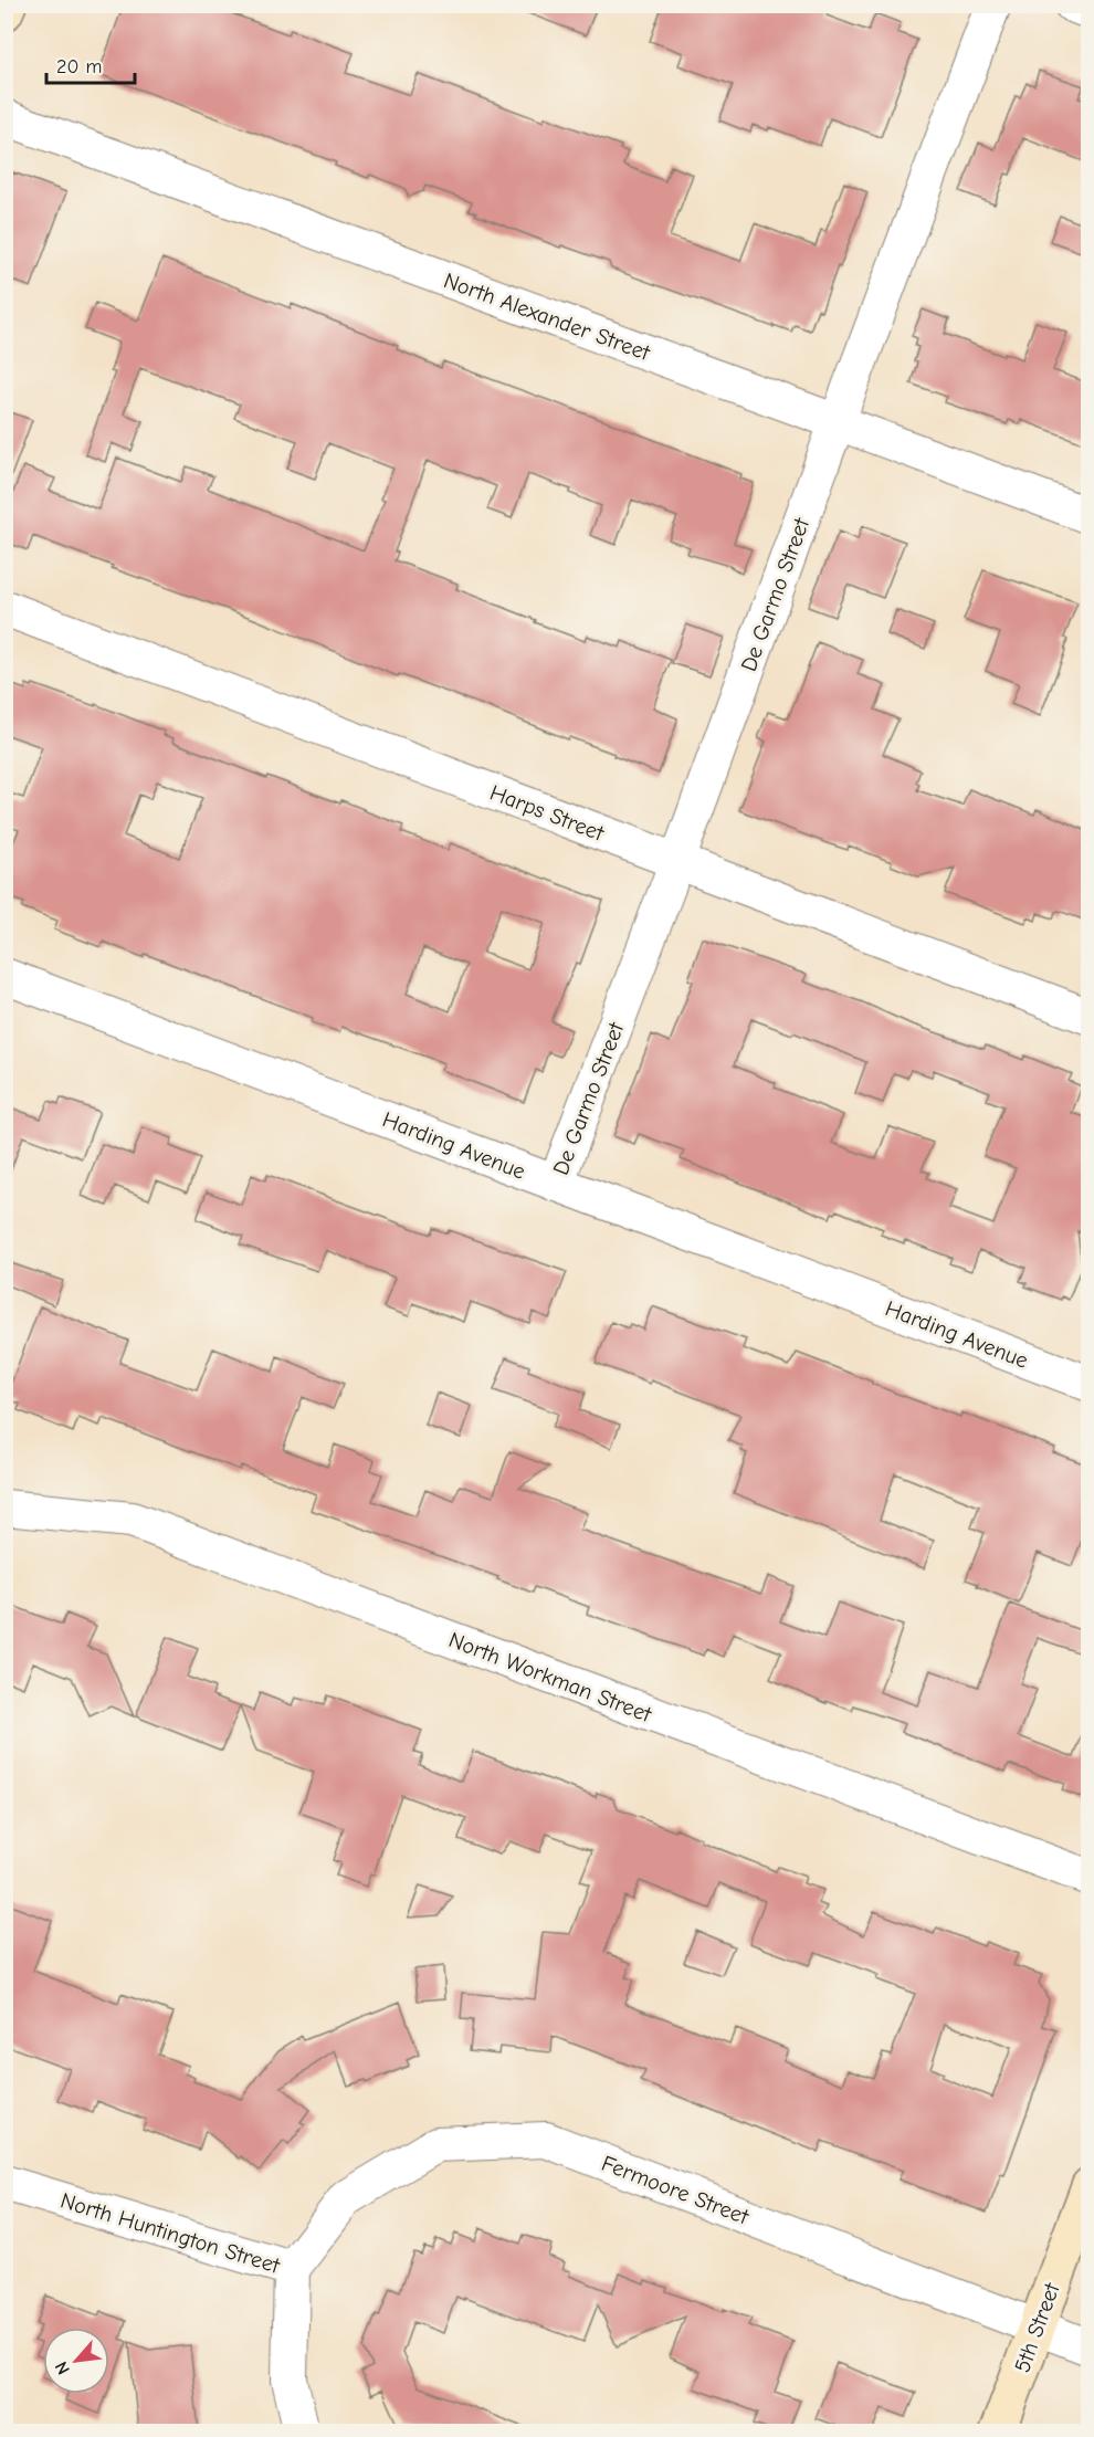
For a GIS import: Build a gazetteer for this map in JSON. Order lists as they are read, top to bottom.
{
  "streets": {
    "street": [
      "North Alexander Street",
      "De Garmo Street",
      "Harps Street",
      "Harding Avenue",
      "North Workman Street",
      "Fermoore Street",
      "North Huntington Street",
      "5th Street"
    ]
  },
  "crossings": [
    ["North Alexander Street", "De Garmo Street"],
    ["De Garmo Street", "Harps Street"],
    ["De Garmo Street", "Harding Avenue"],
    ["Fermoore Street", "North Huntington Street"],
    ["Fermoore Street", "5th Street"]
  ],
  "scale_bar": "20 m",
  "north": "bottom left"
}
